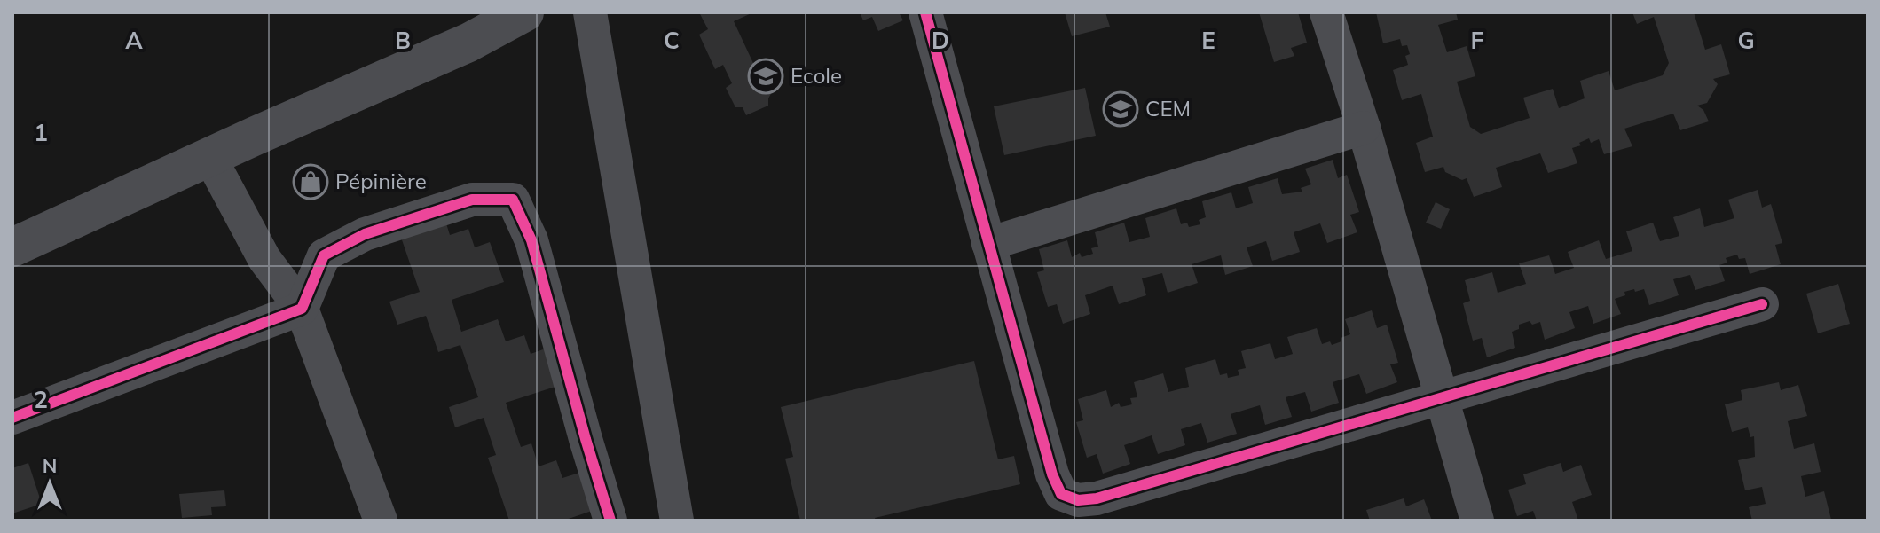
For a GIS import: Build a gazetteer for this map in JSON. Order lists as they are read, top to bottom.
{
  "places": {
    "school or university": ["Ecole", "CEM"],
    "shop": ["Pépinière"]
  },
  "north": "top",
  "grid": {
    "columns": [
      "A",
      "B",
      "C",
      "D",
      "E",
      "F",
      "G"
    ],
    "rows": ["1", "2"]
  }
}
